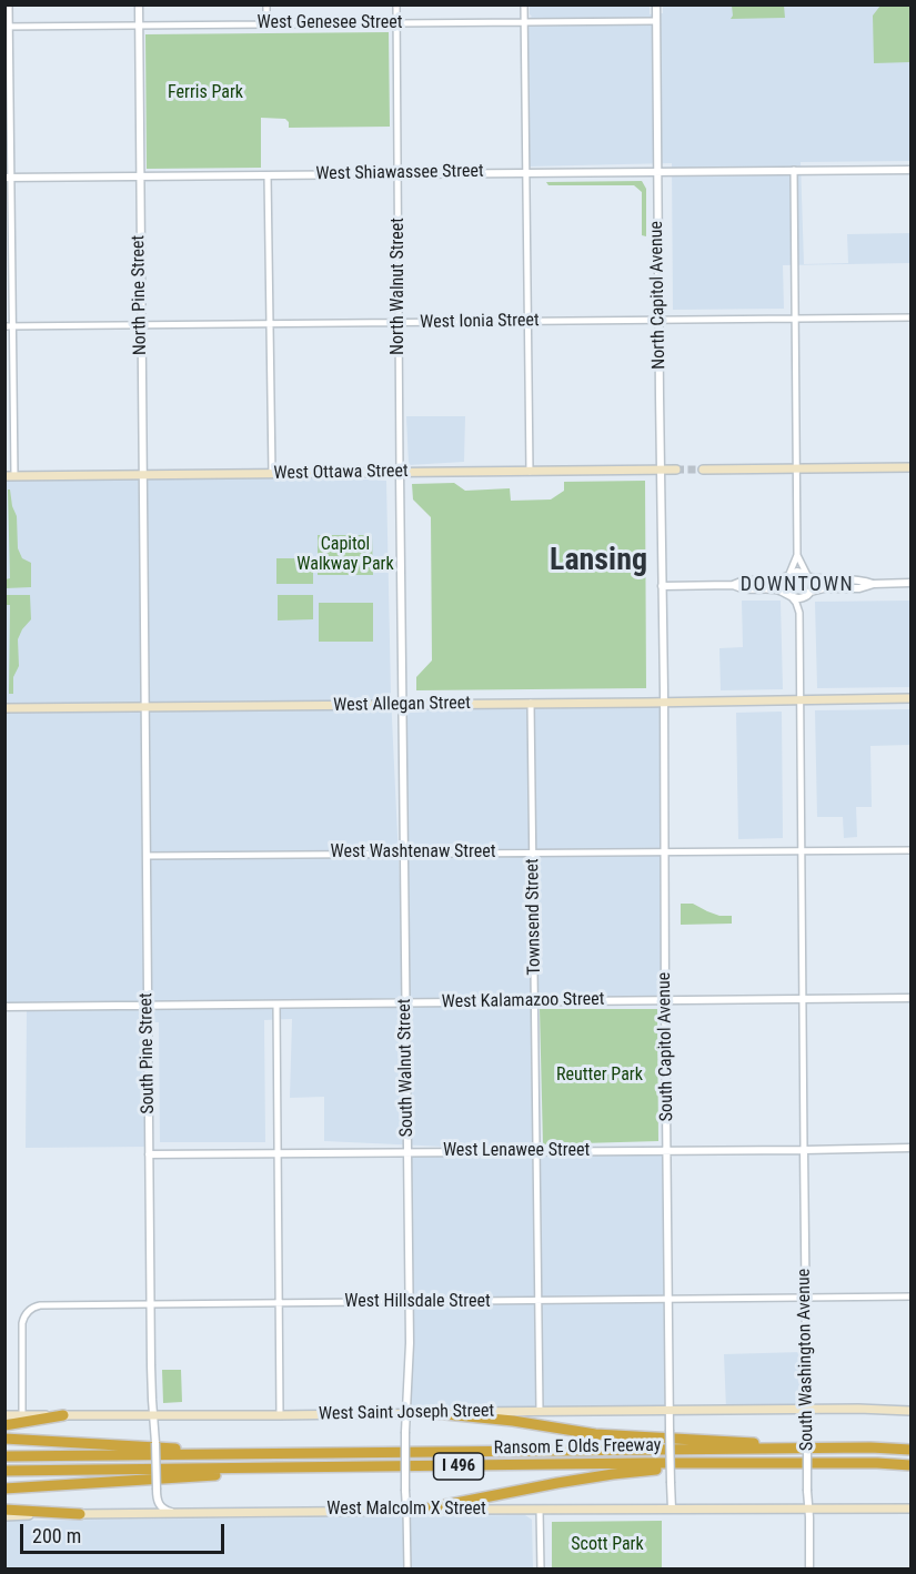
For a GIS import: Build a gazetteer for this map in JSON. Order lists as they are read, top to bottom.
{
  "streets": {
    "highway": ["Ransom E Olds Freeway", "I 496"],
    "main road": [
      "West Ottawa Street",
      "West Allegan Street",
      "West Saint Joseph Street",
      "West Malcolm X Street"
    ],
    "street": [
      "West Genesee Street",
      "West Shiawassee Street",
      "North Walnut Street",
      "North Pine Street",
      "North Capitol Avenue",
      "West Ionia Street",
      "West Washtenaw Street",
      "Townsend Street",
      "West Kalamazoo Street",
      "South Capitol Avenue",
      "South Pine Street",
      "South Walnut Street",
      "West Lenawee Street",
      "West Hillsdale Street",
      "South Washington Avenue"
    ]
  },
  "crossings": [
    ["West Genesee Street", "North Walnut Street"],
    ["West Genesee Street", "North Pine Street"],
    ["West Genesee Street", "North Capitol Avenue"],
    ["West Shiawassee Street", "North Walnut Street"],
    ["West Shiawassee Street", "North Pine Street"],
    ["West Shiawassee Street", "North Capitol Avenue"],
    ["North Walnut Street", "West Ionia Street"],
    ["North Walnut Street", "West Ottawa Street"],
    ["North Walnut Street", "South Walnut Street"],
    ["North Pine Street", "West Ionia Street"],
    ["North Pine Street", "West Ottawa Street"],
    ["North Pine Street", "South Pine Street"],
    ["North Capitol Avenue", "West Ionia Street"],
    ["North Capitol Avenue", "West Ottawa Street"],
    ["North Capitol Avenue", "South Capitol Avenue"],
    ["West Allegan Street", "Townsend Street"],
    ["West Allegan Street", "South Capitol Avenue"],
    ["West Allegan Street", "South Pine Street"],
    ["West Allegan Street", "South Walnut Street"],
    ["West Washtenaw Street", "Townsend Street"],
    ["West Washtenaw Street", "South Capitol Avenue"],
    ["West Washtenaw Street", "South Pine Street"],
    ["West Washtenaw Street", "South Walnut Street"],
    ["Townsend Street", "West Kalamazoo Street"],
    ["Townsend Street", "West Lenawee Street"],
    ["Townsend Street", "West Hillsdale Street"],
    ["Townsend Street", "West Saint Joseph Street"],
    ["West Kalamazoo Street", "South Capitol Avenue"],
    ["West Kalamazoo Street", "South Pine Street"],
    ["West Kalamazoo Street", "South Walnut Street"],
    ["South Capitol Avenue", "West Lenawee Street"],
    ["South Capitol Avenue", "West Hillsdale Street"],
    ["South Capitol Avenue", "West Saint Joseph Street"],
    ["South Capitol Avenue", "West Malcolm X Street"],
    ["South Pine Street", "West Lenawee Street"],
    ["South Pine Street", "West Hillsdale Street"],
    ["South Pine Street", "West Saint Joseph Street"],
    ["South Pine Street", "West Malcolm X Street"],
    ["South Walnut Street", "West Lenawee Street"],
    ["South Walnut Street", "West Hillsdale Street"],
    ["South Walnut Street", "West Saint Joseph Street"],
    ["South Walnut Street", "West Malcolm X Street"],
    ["West Lenawee Street", "South Washington Avenue"],
    ["West Hillsdale Street", "South Washington Avenue"],
    ["West Hillsdale Street", "West Saint Joseph Street"],
    ["South Washington Avenue", "West Saint Joseph Street"],
    ["South Washington Avenue", "West Malcolm X Street"]
  ],
  "districts": ["Lansing", "DOWNTOWN"],
  "parks": [
    "Ferris Park",
    "Capitol Walkway Park",
    "Reutter Park",
    "Scott Park"
  ],
  "scale_bar": "200 m"
}
